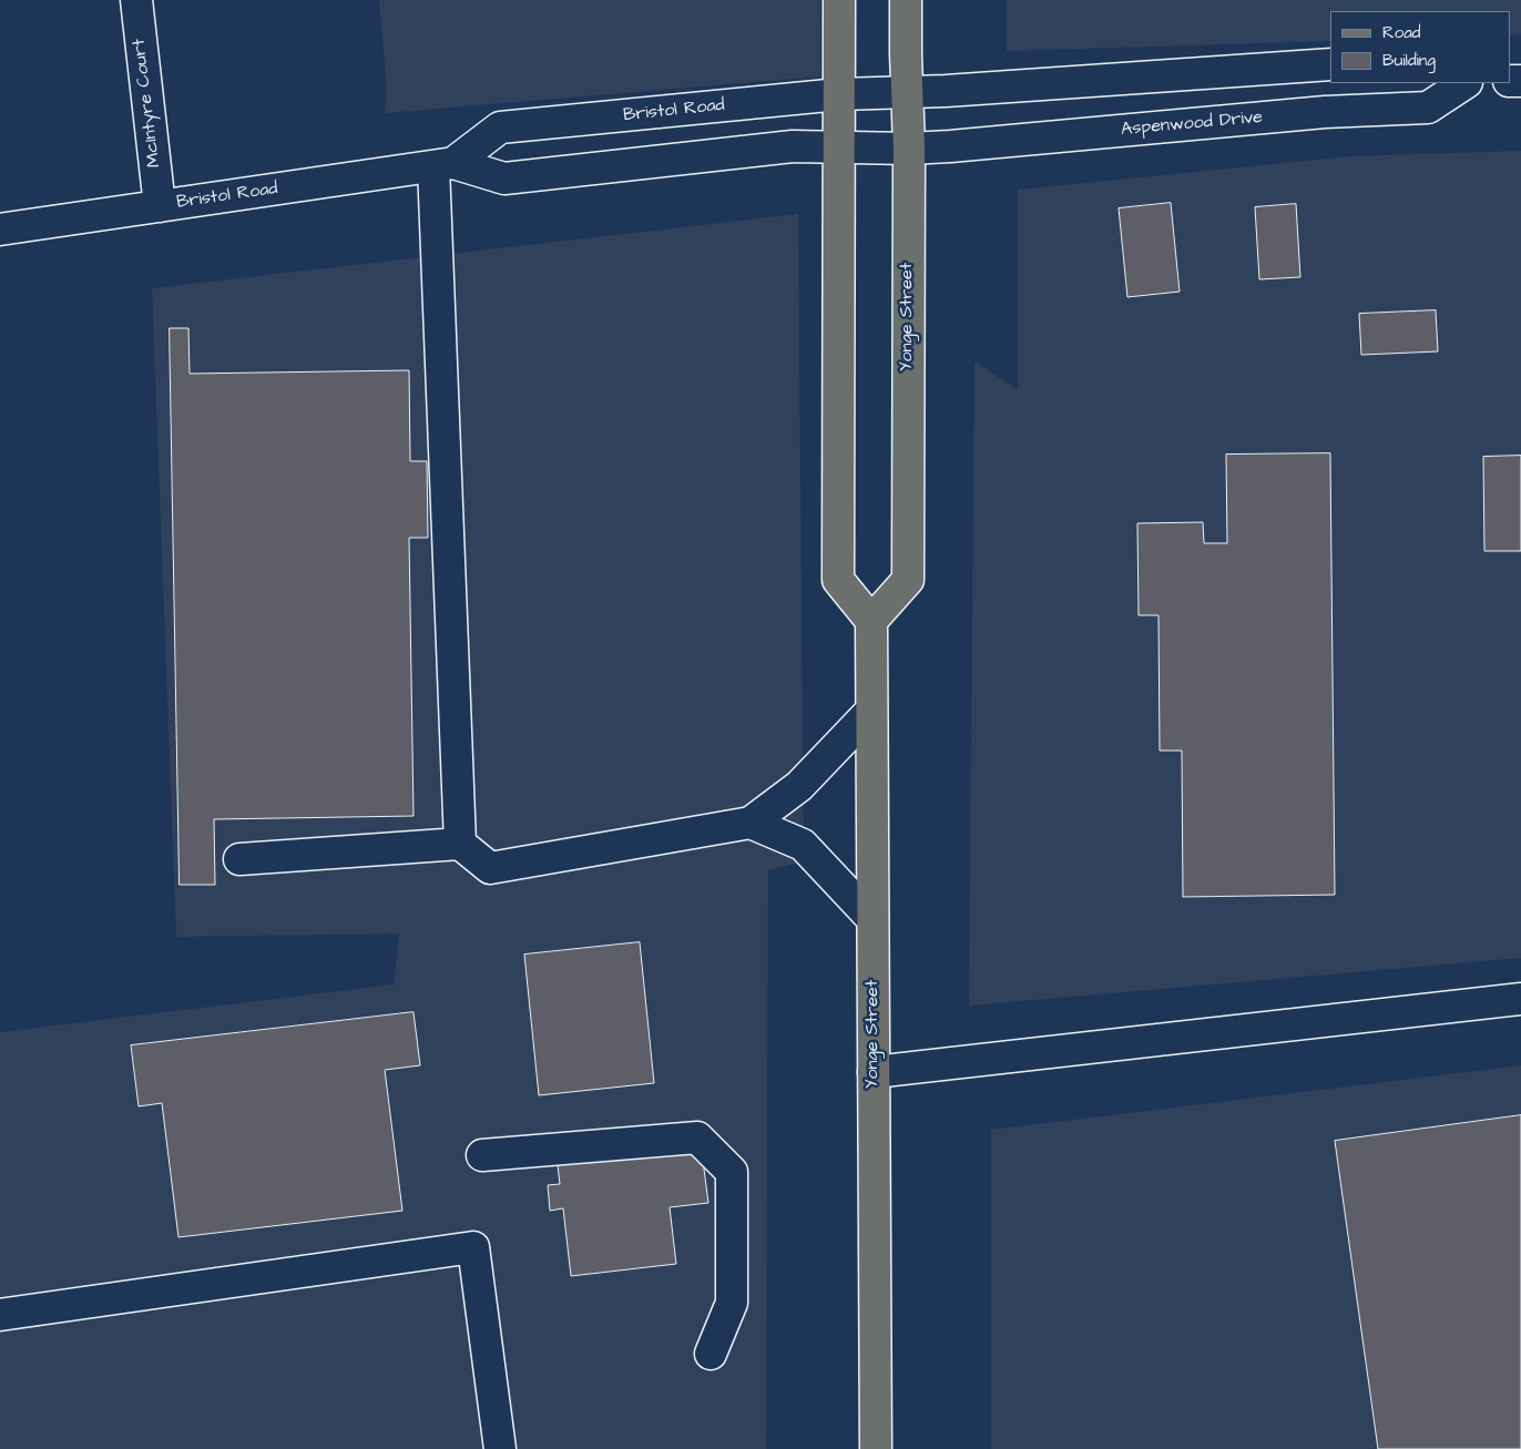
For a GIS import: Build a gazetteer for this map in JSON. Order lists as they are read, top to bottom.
{
  "streets": {
    "main road": ["Yonge Street"],
    "street": ["McIntyre Court", "Bristol Road", "Aspenwood Drive"]
  },
  "crossings": [
    ["McIntyre Court", "Bristol Road"],
    ["Bristol Road", "Aspenwood Drive"],
    ["Bristol Road", "Yonge Street"],
    ["Aspenwood Drive", "Yonge Street"]
  ],
  "legend": ["Road", "Building"]
}
